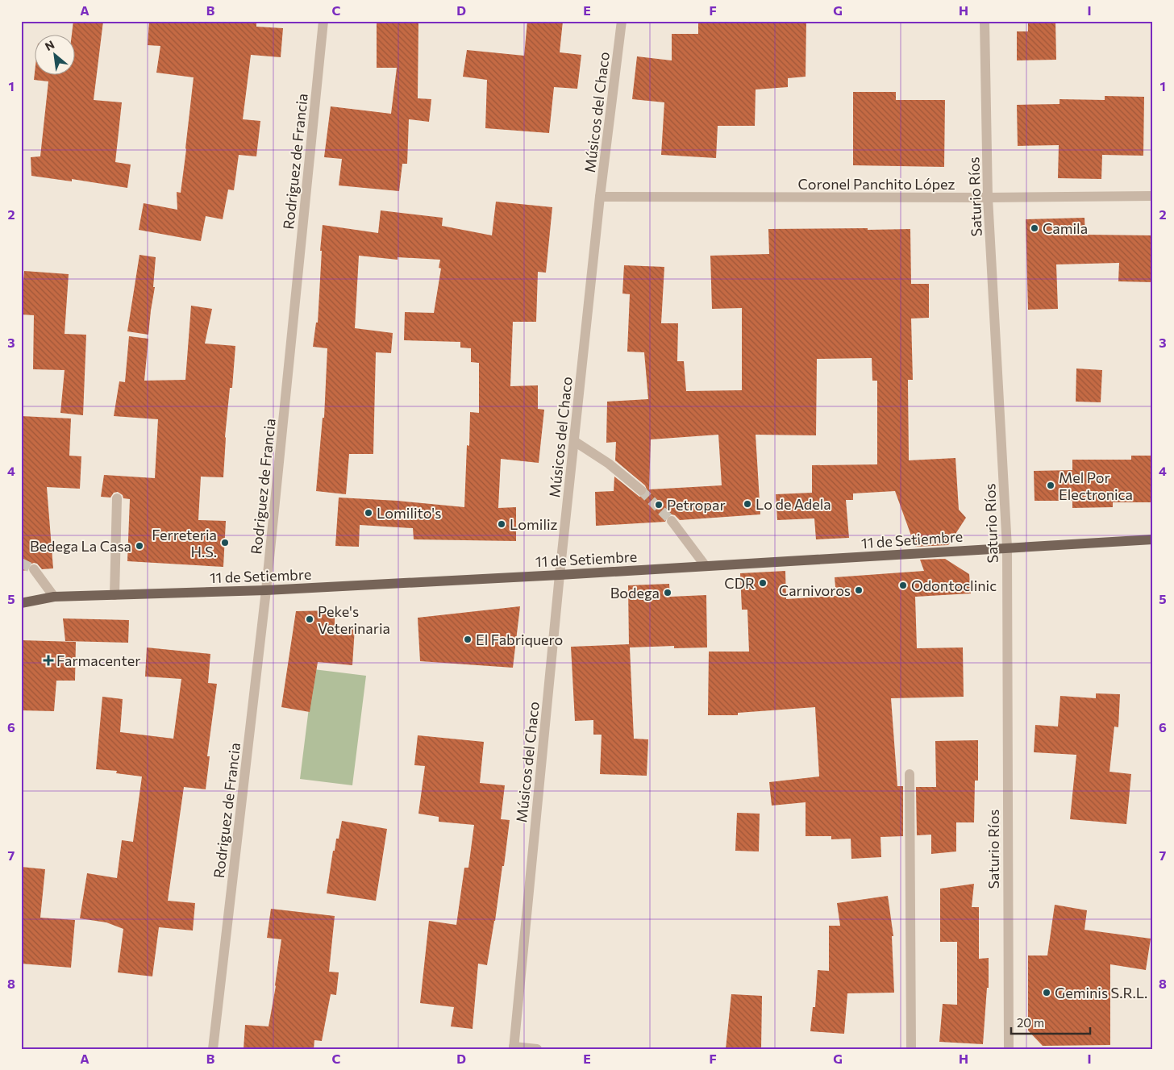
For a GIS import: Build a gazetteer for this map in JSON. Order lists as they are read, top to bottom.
{
  "streets": {
    "main road": ["11 de Setiembre"],
    "street": [
      "Músicos del Chaco",
      "Rodriguez de Francia",
      "Coronel Panchito López",
      "Saturio Ríos"
    ]
  },
  "crossings": [
    ["Músicos del Chaco", "Coronel Panchito López"],
    ["Músicos del Chaco", "11 de Setiembre"],
    ["Rodriguez de Francia", "11 de Setiembre"],
    ["Coronel Panchito López", "Saturio Ríos"],
    ["Saturio Ríos", "11 de Setiembre"]
  ],
  "places": {
    "other": [
      "Camila",
      "Mel Por Electronica",
      "Lo de Adela",
      "Petropar",
      "Lomilito's",
      "Lomiliz",
      "Ferreteria H.S.",
      "Bedega La Casa",
      "CDR",
      "Odontoclinic",
      "Carnivoros",
      "Bodega",
      "Peke's Veterinaria",
      "El Fabriquero",
      "Geminis S.R.L."
    ],
    "health": ["Farmacenter"]
  },
  "scale_bar": "20 m",
  "north": "top left",
  "grid": {
    "columns": [
      "A",
      "B",
      "C",
      "D",
      "E",
      "F",
      "G",
      "H",
      "I"
    ],
    "rows": [
      "1",
      "2",
      "3",
      "4",
      "5",
      "6",
      "7",
      "8"
    ]
  }
}
